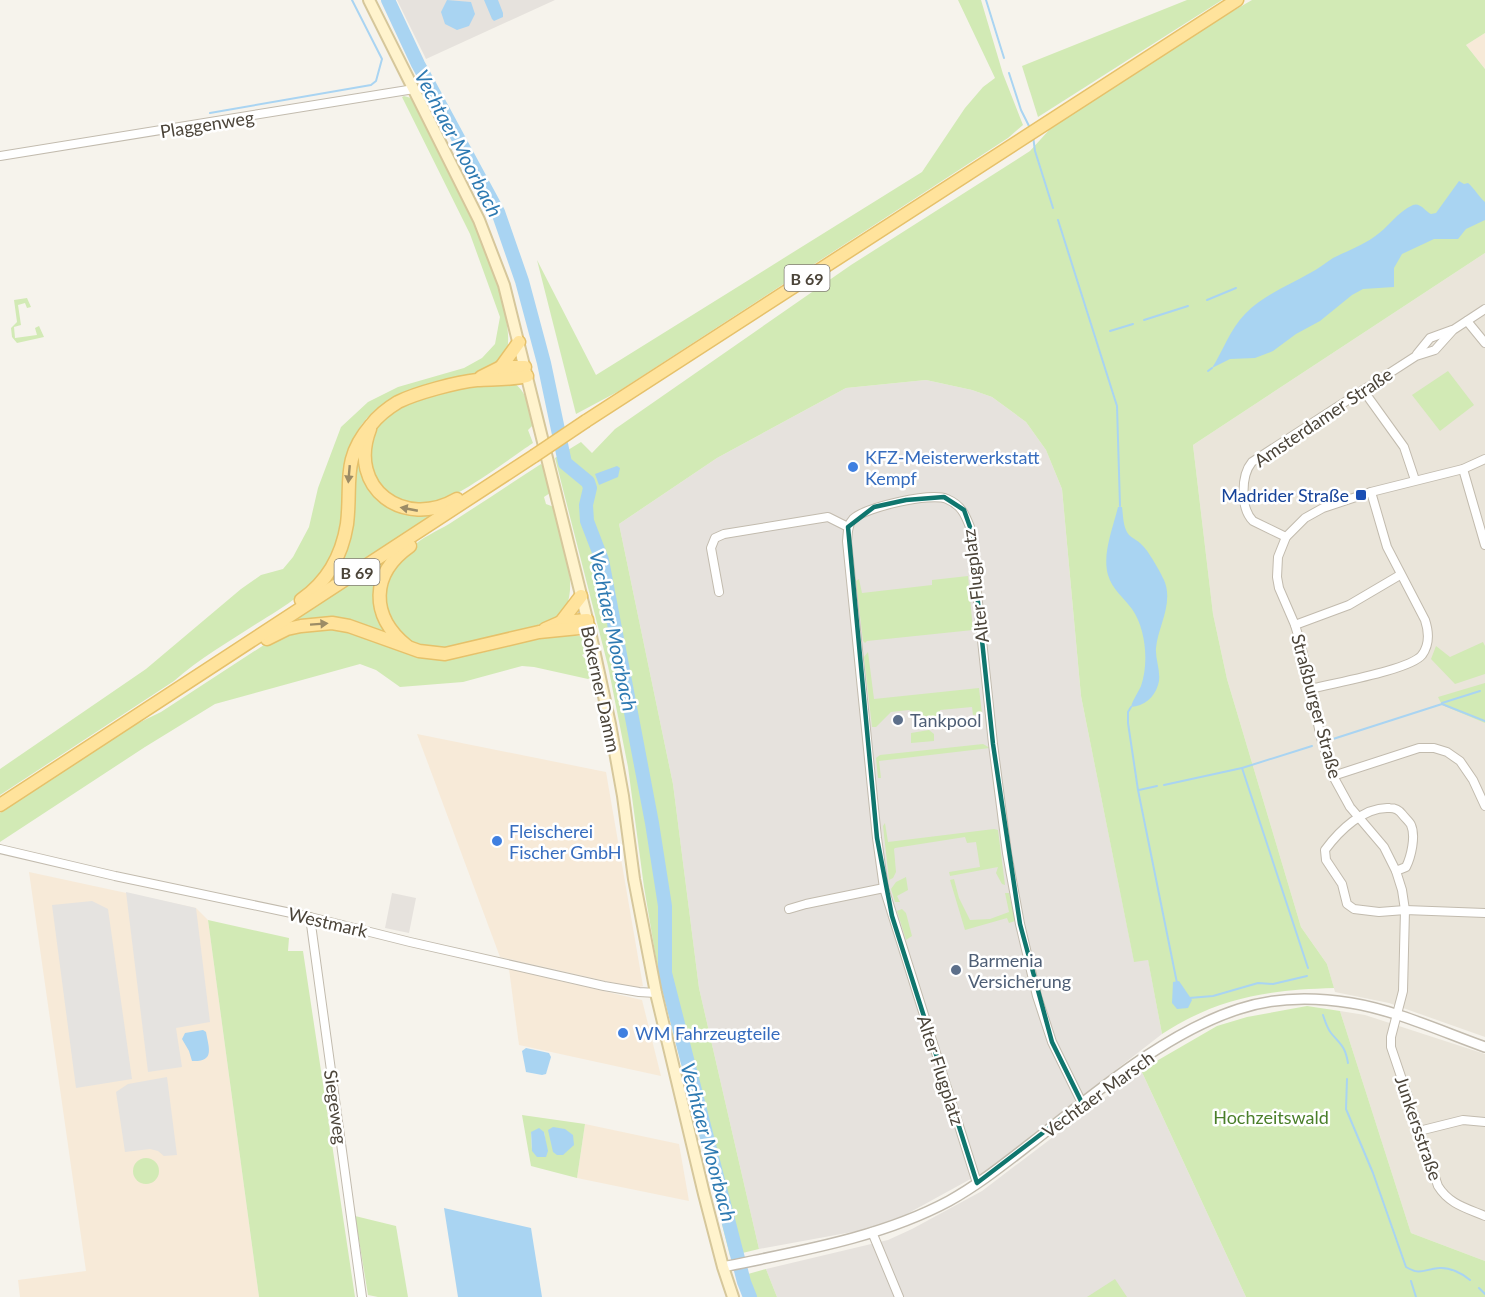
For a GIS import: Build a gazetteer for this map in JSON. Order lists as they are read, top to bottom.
{
  "streets": {
    "main road": ["B 69", "Bokerner Damm"],
    "street": [
      "Plaggenweg",
      "Amsterdamer Straße",
      "Alter Flugplatz",
      "Straßburger Straße",
      "Westmark",
      "Vechtaer Marsch",
      "Siegeweg",
      "Junkersstraße"
    ]
  },
  "crossings": [
    ["Plaggenweg", "Bokerner Damm"],
    ["Amsterdamer Straße", "Straßburger Straße"],
    ["Alter Flugplatz", "Vechtaer Marsch"],
    ["Bokerner Damm", "Westmark"],
    ["Bokerner Damm", "Vechtaer Marsch"],
    ["Straßburger Straße", "Vechtaer Marsch"],
    ["Straßburger Straße", "Junkersstraße"],
    ["Westmark", "Siegeweg"],
    ["Vechtaer Marsch", "Junkersstraße"]
  ],
  "water": ["Vechtaer Moorbach"],
  "parks": ["Hochzeitswald"],
  "places": {
    "other": [
      "KFZ-Meisterwerkstatt Kempf",
      "Tankpool",
      "Fleischerei Fischer GmbH",
      "Barmenia Versicherung",
      "WM Fahrzeugteile"
    ],
    "transit": ["Madrider Straße"]
  }
}
